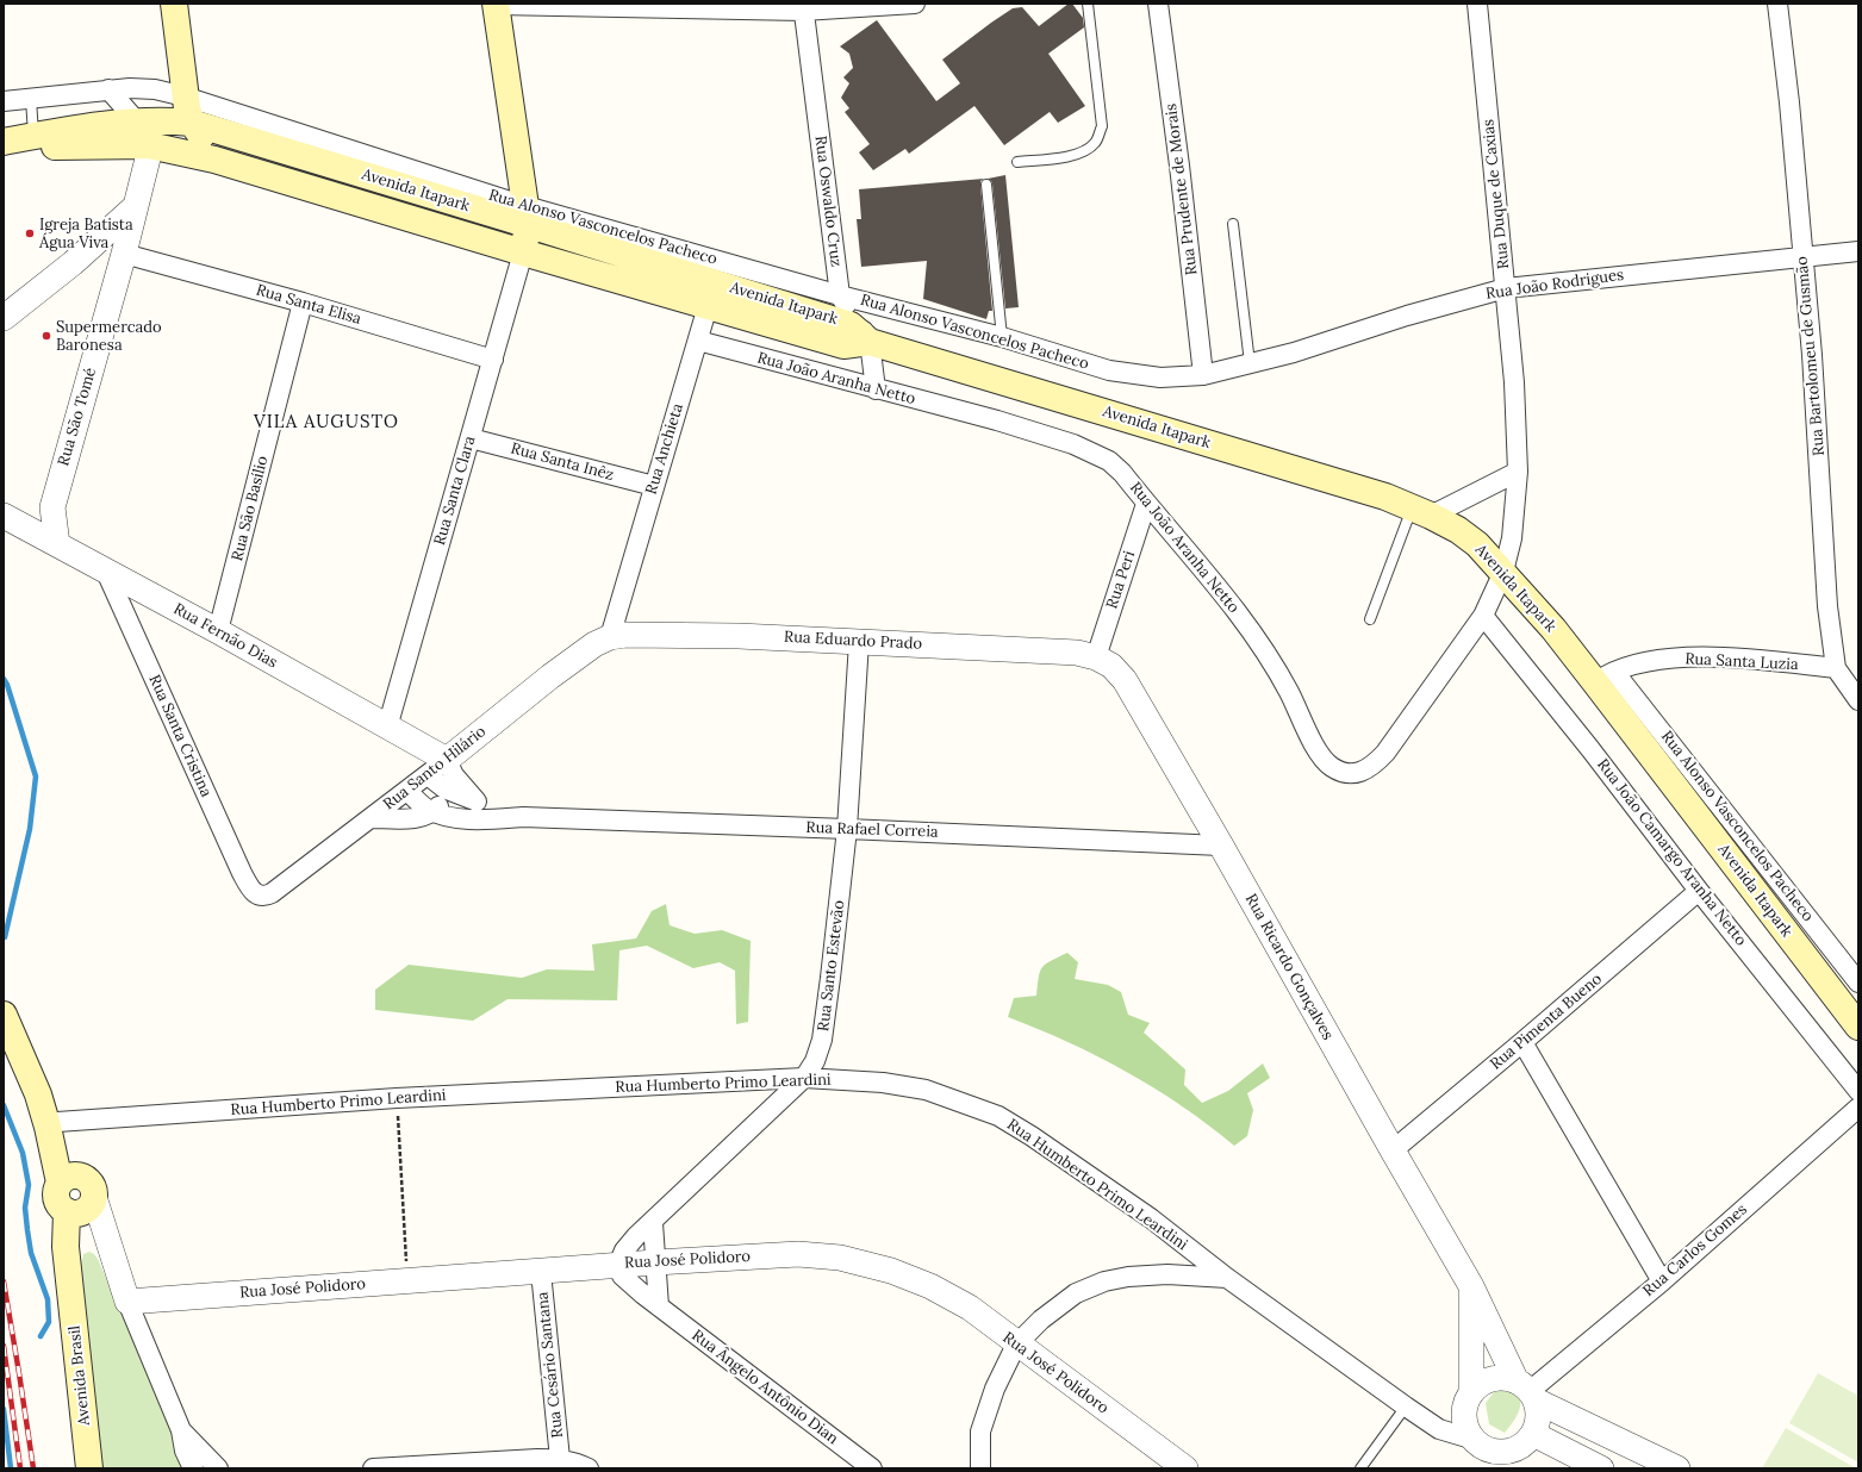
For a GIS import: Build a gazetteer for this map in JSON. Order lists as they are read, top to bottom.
{
  "streets": {
    "main road": ["Avenida Itapark", "Avenida Brasil"],
    "street": [
      "Rua Prudente de Morais",
      "Rua Duque de Caxias",
      "Rua Oswaldo Cruz",
      "Rua Alonso Vasconcelos Pacheco",
      "Rua João Rodrigues",
      "Rua Santa Elisa",
      "Rua Bartolomeu de Gusmão",
      "Rua João Aranha Netto",
      "Rua São Tomé",
      "Rua Anchieta",
      "Rua Santa Inêz",
      "Rua Santa Clara",
      "Rua São Basílio",
      "Rua Peri",
      "Rua Fernão Dias",
      "Rua Eduardo Prado",
      "Rua Santa Luzia",
      "Rua Santa Cristina",
      "Rua Santo Hilário",
      "Rua Rafael Correia",
      "Rua João Camargo Aranha Netto",
      "Rua Santo Estevão",
      "Rua Ricardo Gonçalves",
      "Rua Pimenta Bueno",
      "Rua Humberto Primo Leardini",
      "Rua Carlos Gomes",
      "Rua José Polidoro",
      "Rua Cesário Santana",
      "Rua Ângelo Antônio Dian"
    ]
  },
  "crossings": [
    ["Rua Prudente de Morais", "Rua Alonso Vasconcelos Pacheco"],
    ["Rua Prudente de Morais", "Rua João Rodrigues"],
    ["Avenida Itapark", "Rua Duque de Caxias"],
    ["Avenida Itapark", "Rua Oswaldo Cruz"],
    ["Avenida Itapark", "Rua Alonso Vasconcelos Pacheco"],
    ["Avenida Itapark", "Rua João Aranha Netto"],
    ["Avenida Itapark", "Rua São Tomé"],
    ["Avenida Itapark", "Rua Anchieta"],
    ["Avenida Itapark", "Rua Santa Clara"],
    ["Avenida Itapark", "Rua Santa Luzia"],
    ["Rua Duque de Caxias", "Rua João Rodrigues"],
    ["Rua Duque de Caxias", "Rua João Aranha Netto"],
    ["Rua Oswaldo Cruz", "Rua Alonso Vasconcelos Pacheco"],
    ["Rua Oswaldo Cruz", "Rua João Aranha Netto"],
    ["Rua Alonso Vasconcelos Pacheco", "Rua João Rodrigues"],
    ["Rua Alonso Vasconcelos Pacheco", "Rua Anchieta"],
    ["Rua Alonso Vasconcelos Pacheco", "Rua Santa Luzia"],
    ["Rua João Rodrigues", "Rua Bartolomeu de Gusmão"],
    ["Rua Santa Elisa", "Rua São Tomé"],
    ["Rua Santa Elisa", "Rua Santa Clara"],
    ["Rua Santa Elisa", "Rua São Basílio"],
    ["Rua Bartolomeu de Gusmão", "Rua Santa Luzia"],
    ["Rua João Aranha Netto", "Rua Anchieta"],
    ["Rua João Aranha Netto", "Rua Peri"],
    ["Rua João Aranha Netto", "Rua João Camargo Aranha Netto"],
    ["Rua São Tomé", "Rua Fernão Dias"],
    ["Rua Anchieta", "Rua Santa Inêz"],
    ["Rua Anchieta", "Rua Eduardo Prado"],
    ["Rua Anchieta", "Rua Santo Hilário"],
    ["Rua Santa Inêz", "Rua Santa Clara"],
    ["Rua Santa Clara", "Rua Fernão Dias"],
    ["Rua São Basílio", "Rua Fernão Dias"],
    ["Rua Peri", "Rua Eduardo Prado"],
    ["Rua Peri", "Rua Ricardo Gonçalves"],
    ["Rua Fernão Dias", "Rua Santa Cristina"],
    ["Rua Fernão Dias", "Rua Santo Hilário"],
    ["Rua Eduardo Prado", "Rua Santo Hilário"],
    ["Rua Eduardo Prado", "Rua Santo Estevão"],
    ["Rua Eduardo Prado", "Rua Ricardo Gonçalves"],
    ["Rua Santa Cristina", "Rua Santo Hilário"],
    ["Rua Santo Hilário", "Rua Rafael Correia"],
    ["Rua Rafael Correia", "Rua Santo Estevão"],
    ["Rua Rafael Correia", "Rua Ricardo Gonçalves"],
    ["Rua João Camargo Aranha Netto", "Rua Pimenta Bueno"],
    ["Rua Santo Estevão", "Rua Humberto Primo Leardini"],
    ["Rua Santo Estevão", "Rua José Polidoro"],
    ["Rua Santo Estevão", "Rua Ângelo Antônio Dian"],
    ["Rua Ricardo Gonçalves", "Rua Pimenta Bueno"],
    ["Rua Ricardo Gonçalves", "Rua Humberto Primo Leardini"],
    ["Rua Ricardo Gonçalves", "Rua Carlos Gomes"],
    ["Rua Humberto Primo Leardini", "Rua Carlos Gomes"],
    ["Rua José Polidoro", "Rua Cesário Santana"],
    ["Rua José Polidoro", "Rua Ângelo Antônio Dian"]
  ],
  "districts": ["VILA AUGUSTO"],
  "places": ["Igreja Batista Água Viva", "Supermercado Baronesa"]
}
